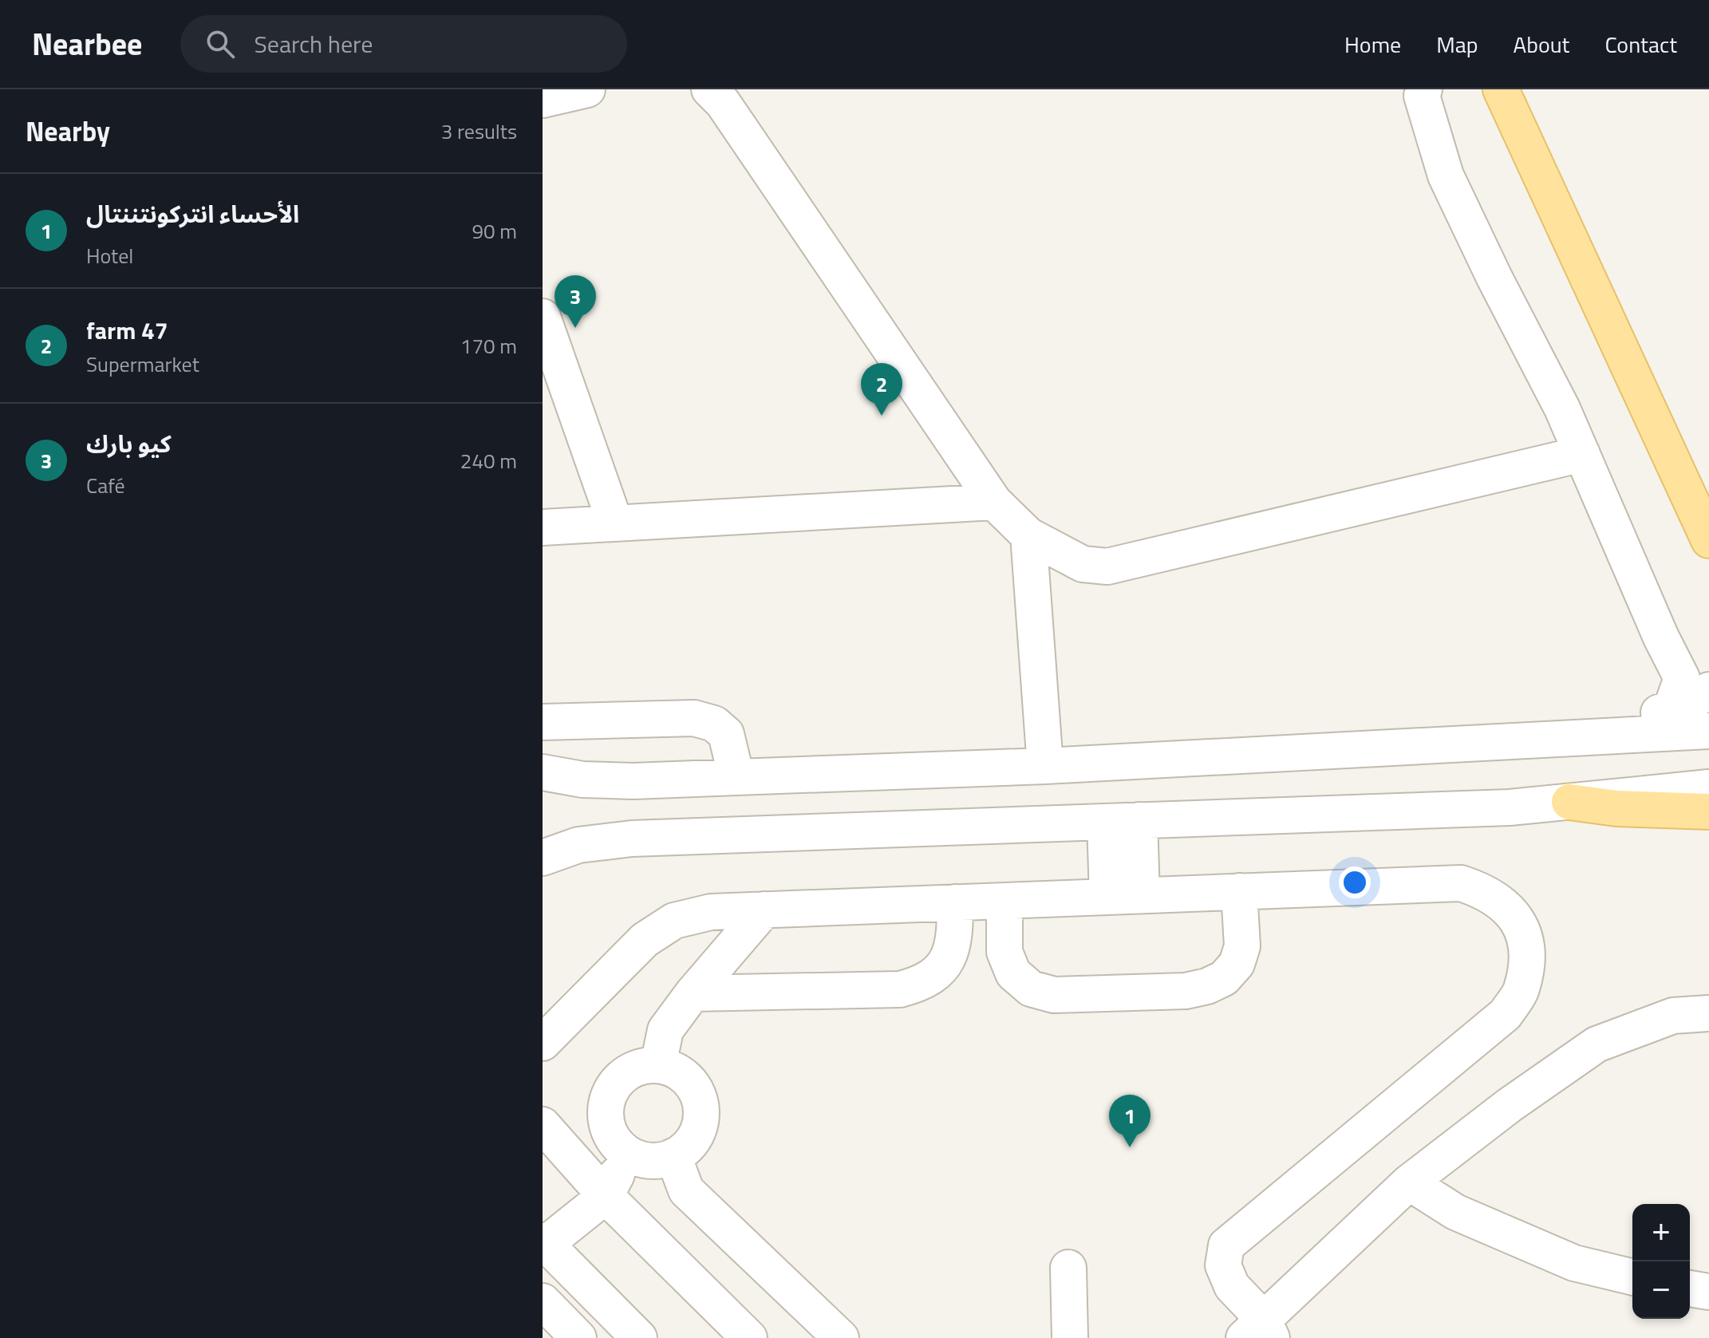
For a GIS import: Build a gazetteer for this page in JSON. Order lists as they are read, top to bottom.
{
  "page": {
    "header": "Nearbee",
    "search": "Search here",
    "nav": [
      "Home",
      "Map",
      "About",
      "Contact"
    ],
    "heading": ["Nearby", "3 results"],
    "list": [
      {
        "mark": "1",
        "name": "الأحساء انتركونتننتال",
        "note": "Hotel",
        "value": "90 m"
      },
      {
        "mark": "2",
        "name": "farm 47",
        "note": "Supermarket",
        "value": "170 m"
      },
      {
        "mark": "3",
        "name": "كيو بارك",
        "note": "Café",
        "value": "240 m"
      }
    ],
    "pins": ["3", "2", "1"],
    "map_buttons": ["+", "−"]
  }
}
